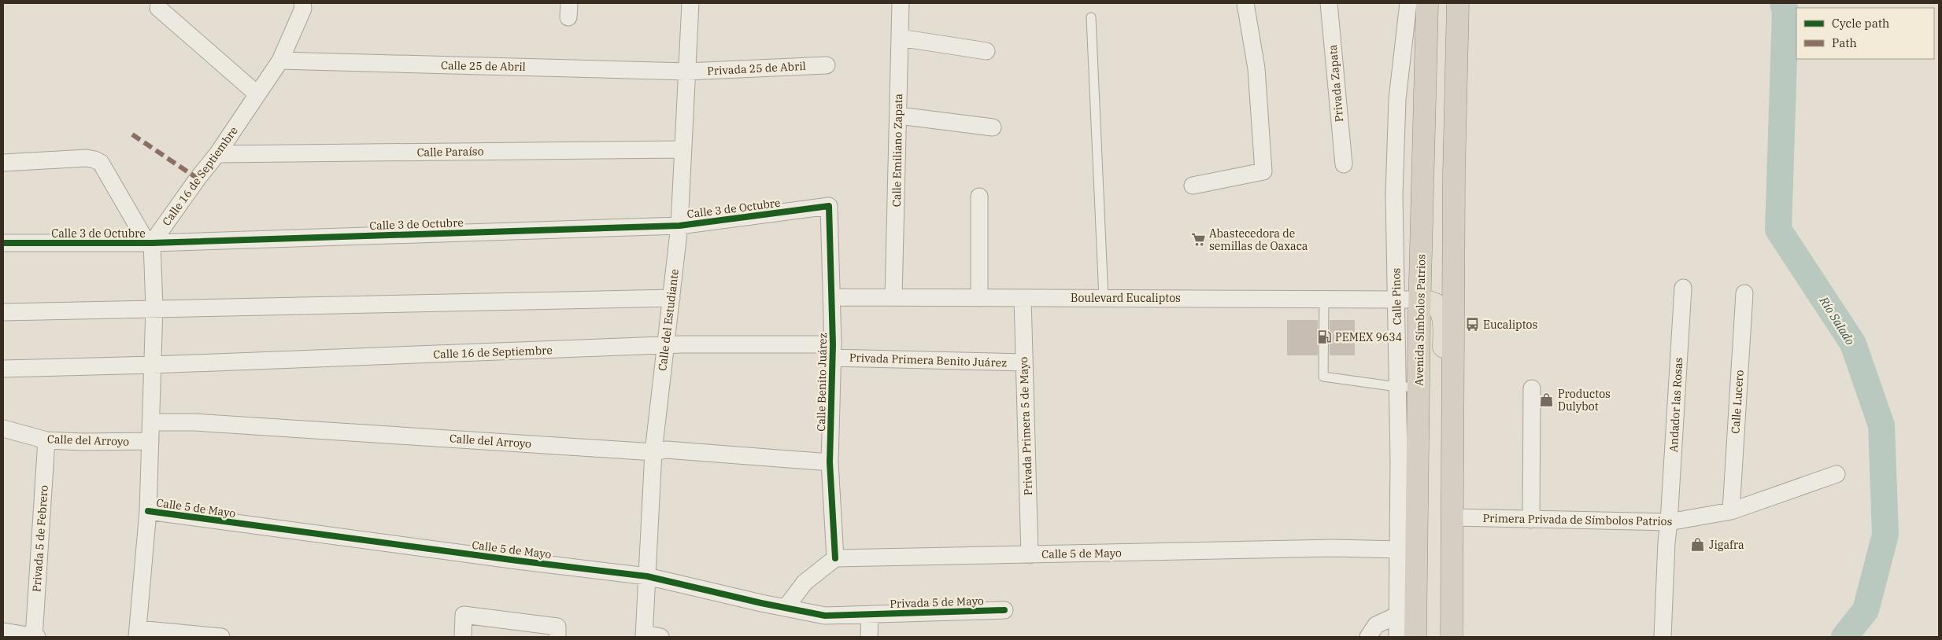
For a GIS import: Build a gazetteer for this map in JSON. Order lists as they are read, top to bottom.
{
  "streets": {
    "highway": ["Avenida Símbolos Patrios"],
    "street": [
      "Calle 25 de Abril",
      "Privada 25 de Abril",
      "Privada Zapata",
      "Calle Emiliano Zapata",
      "Calle Paraíso",
      "Calle 16 de Septiembre",
      "Calle 3 de Octubre",
      "Calle Pinos",
      "Boulevard Eucaliptos",
      "Calle del Estudiante",
      "Privada Primera Benito Juárez",
      "Calle Benito Juárez",
      "Calle Lucero",
      "Andador las Rosas",
      "Privada Primera 5 de Mayo",
      "Calle del Arroyo",
      "Calle 5 de Mayo",
      "Primera Privada de Símbolos Patrios",
      "Privada 5 de Febrero",
      "Privada 5 de Mayo"
    ]
  },
  "crossings": [
    ["Calle 25 de Abril", "Privada 25 de Abril"],
    ["Calle 25 de Abril", "Calle 16 de Septiembre"],
    ["Calle 25 de Abril", "Calle del Estudiante"],
    ["Privada 25 de Abril", "Calle del Estudiante"],
    ["Calle Emiliano Zapata", "Boulevard Eucaliptos"],
    ["Calle Paraíso", "Calle 16 de Septiembre"],
    ["Calle Paraíso", "Calle del Estudiante"],
    ["Calle 16 de Septiembre", "Calle 3 de Octubre"],
    ["Calle 16 de Septiembre", "Calle del Estudiante"],
    ["Calle 16 de Septiembre", "Privada Primera Benito Juárez"],
    ["Calle 16 de Septiembre", "Calle Benito Juárez"],
    ["Calle 3 de Octubre", "Calle del Estudiante"],
    ["Calle 3 de Octubre", "Calle Benito Juárez"],
    ["Calle Pinos", "Boulevard Eucaliptos"],
    ["Calle Pinos", "Calle 5 de Mayo"],
    ["Boulevard Eucaliptos", "Avenida Símbolos Patrios"],
    ["Boulevard Eucaliptos", "Calle Benito Juárez"],
    ["Boulevard Eucaliptos", "Privada Primera 5 de Mayo"],
    ["Calle del Estudiante", "Calle del Arroyo"],
    ["Calle del Estudiante", "Calle 5 de Mayo"],
    ["Privada Primera Benito Juárez", "Calle Benito Juárez"],
    ["Privada Primera Benito Juárez", "Privada Primera 5 de Mayo"],
    ["Calle Benito Juárez", "Calle del Arroyo"],
    ["Calle Benito Juárez", "Calle 5 de Mayo"],
    ["Calle Lucero", "Primera Privada de Símbolos Patrios"],
    ["Andador las Rosas", "Primera Privada de Símbolos Patrios"],
    ["Privada Primera 5 de Mayo", "Calle 5 de Mayo"],
    ["Calle del Arroyo", "Privada 5 de Febrero"],
    ["Calle 5 de Mayo", "Privada 5 de Mayo"]
  ],
  "water": ["Río Salado"],
  "places": {
    "supermarket": ["Abastecedora de semillas de Oaxaca"],
    "bus stop": ["Eucaliptos"],
    "fuel station": ["PEMEX 9634"],
    "shop": ["Productos Dulybot", "Jigafra"]
  },
  "legend": ["Cycle path", "Path"]
}
